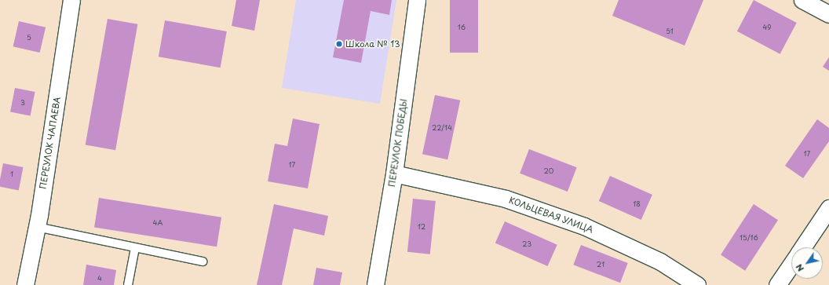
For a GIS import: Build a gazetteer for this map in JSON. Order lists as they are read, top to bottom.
{
  "streets": {
    "street": ["ПЕРЕУЛОК ЧАПАЕВА", "ПЕРЕУЛОК ПОБЕДЫ", "КОЛЬЦЕВАЯ УЛИЦА"]
  },
  "crossings": [
    ["ПЕРЕУЛОК ПОБЕДЫ", "КОЛЬЦЕВАЯ УЛИЦА"]
  ],
  "places": ["Школа № 13"],
  "house_numbers": [
    "16",
    "49",
    "51",
    "5",
    "3",
    "22/14",
    "17",
    "17",
    "20",
    "1",
    "18",
    "4А",
    "12",
    "15/16",
    "23",
    "21",
    "4"
  ],
  "north": "bottom left"
}
